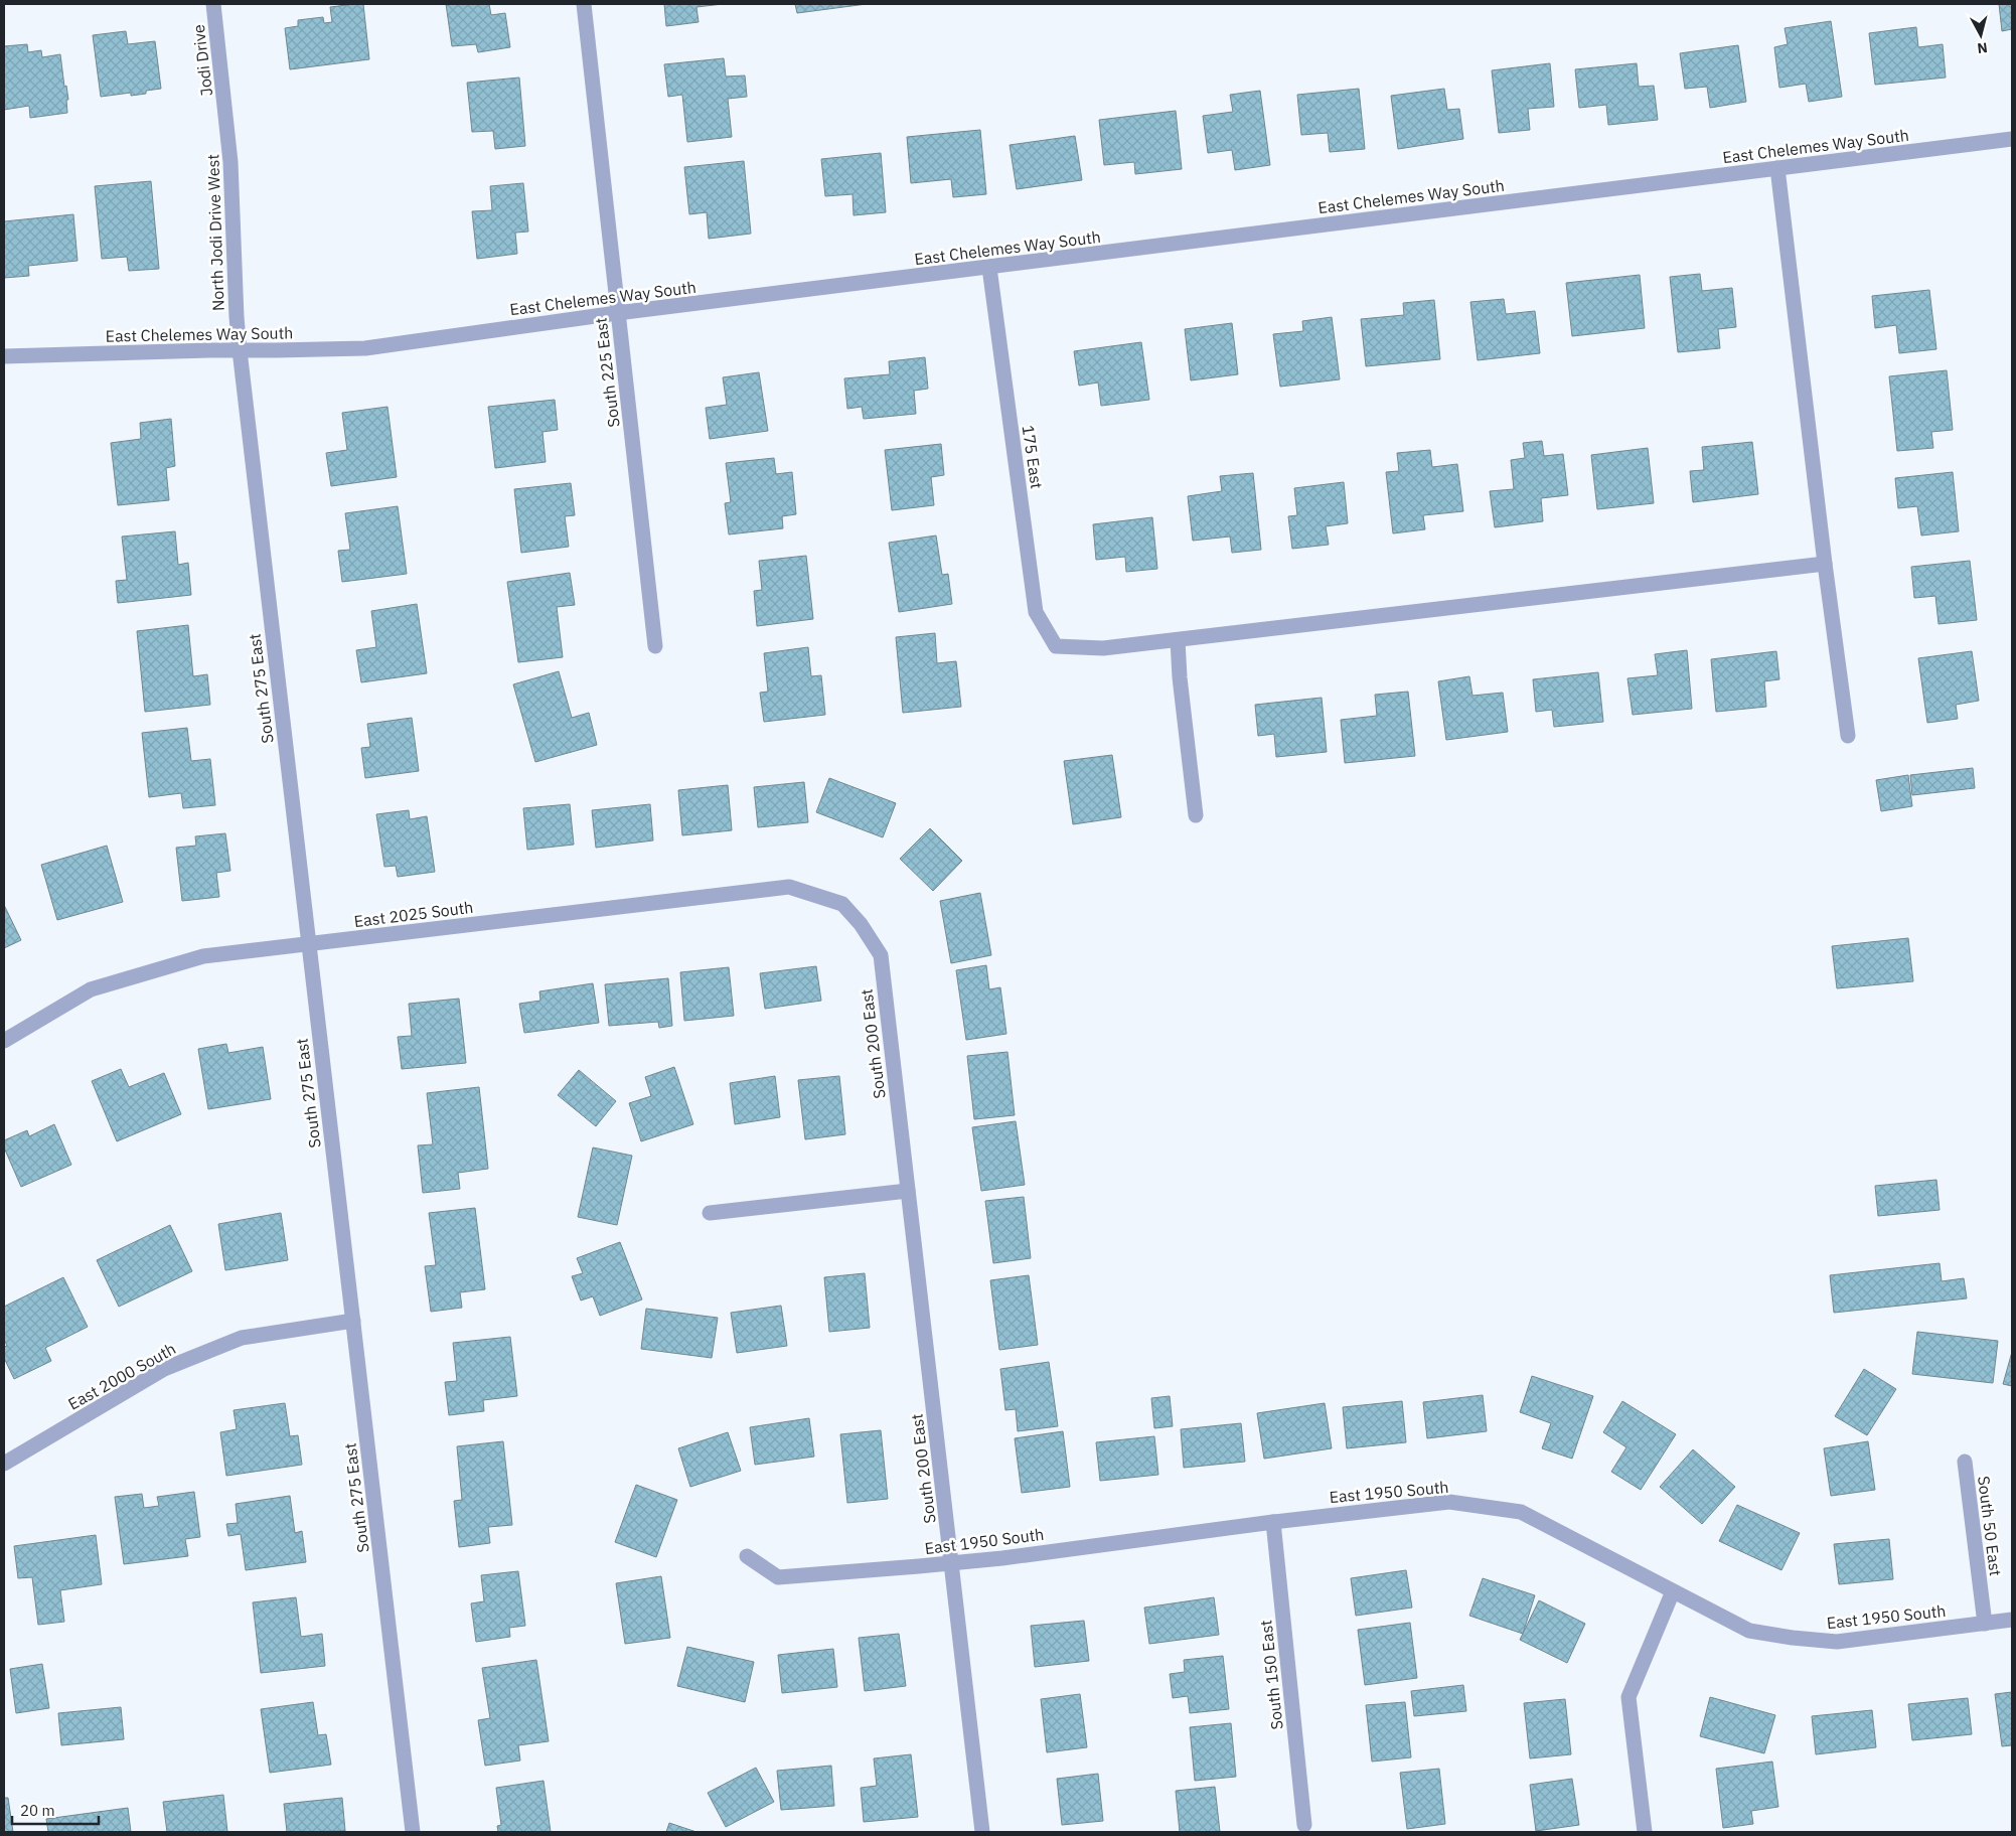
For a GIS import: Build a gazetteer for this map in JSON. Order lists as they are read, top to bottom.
{
  "streets": {
    "street": [
      "Jodi Drive",
      "East Chelemes Way South",
      "North Jodi Drive West",
      "South 225 East",
      "175 East",
      "South 275 East",
      "East 2025 South",
      "South 200 East",
      "East 2000 South",
      "East 1950 South",
      "South 50 East",
      "South 150 East"
    ]
  },
  "crossings": [
    ["Jodi Drive", "North Jodi Drive West"],
    ["East Chelemes Way South", "North Jodi Drive West"],
    ["East Chelemes Way South", "South 225 East"],
    ["East Chelemes Way South", "175 East"],
    ["East Chelemes Way South", "South 275 East"],
    ["North Jodi Drive West", "South 275 East"],
    ["South 275 East", "East 2025 South"],
    ["South 275 East", "East 2000 South"],
    ["East 2025 South", "South 200 East"],
    ["South 200 East", "East 1950 South"],
    ["East 1950 South", "South 50 East"],
    ["East 1950 South", "South 150 East"]
  ],
  "scale_bar": "20 m",
  "north": "bottom"
}
